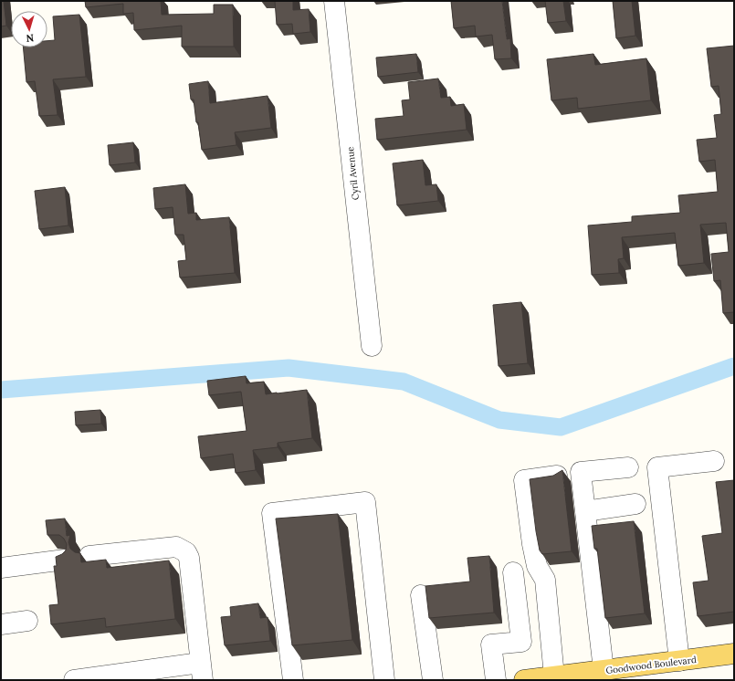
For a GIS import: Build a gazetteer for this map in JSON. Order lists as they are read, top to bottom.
{
  "streets": {
    "main road": ["Goodwood Boulevard"],
    "street": ["Cyril Avenue"]
  },
  "north": "bottom"
}
